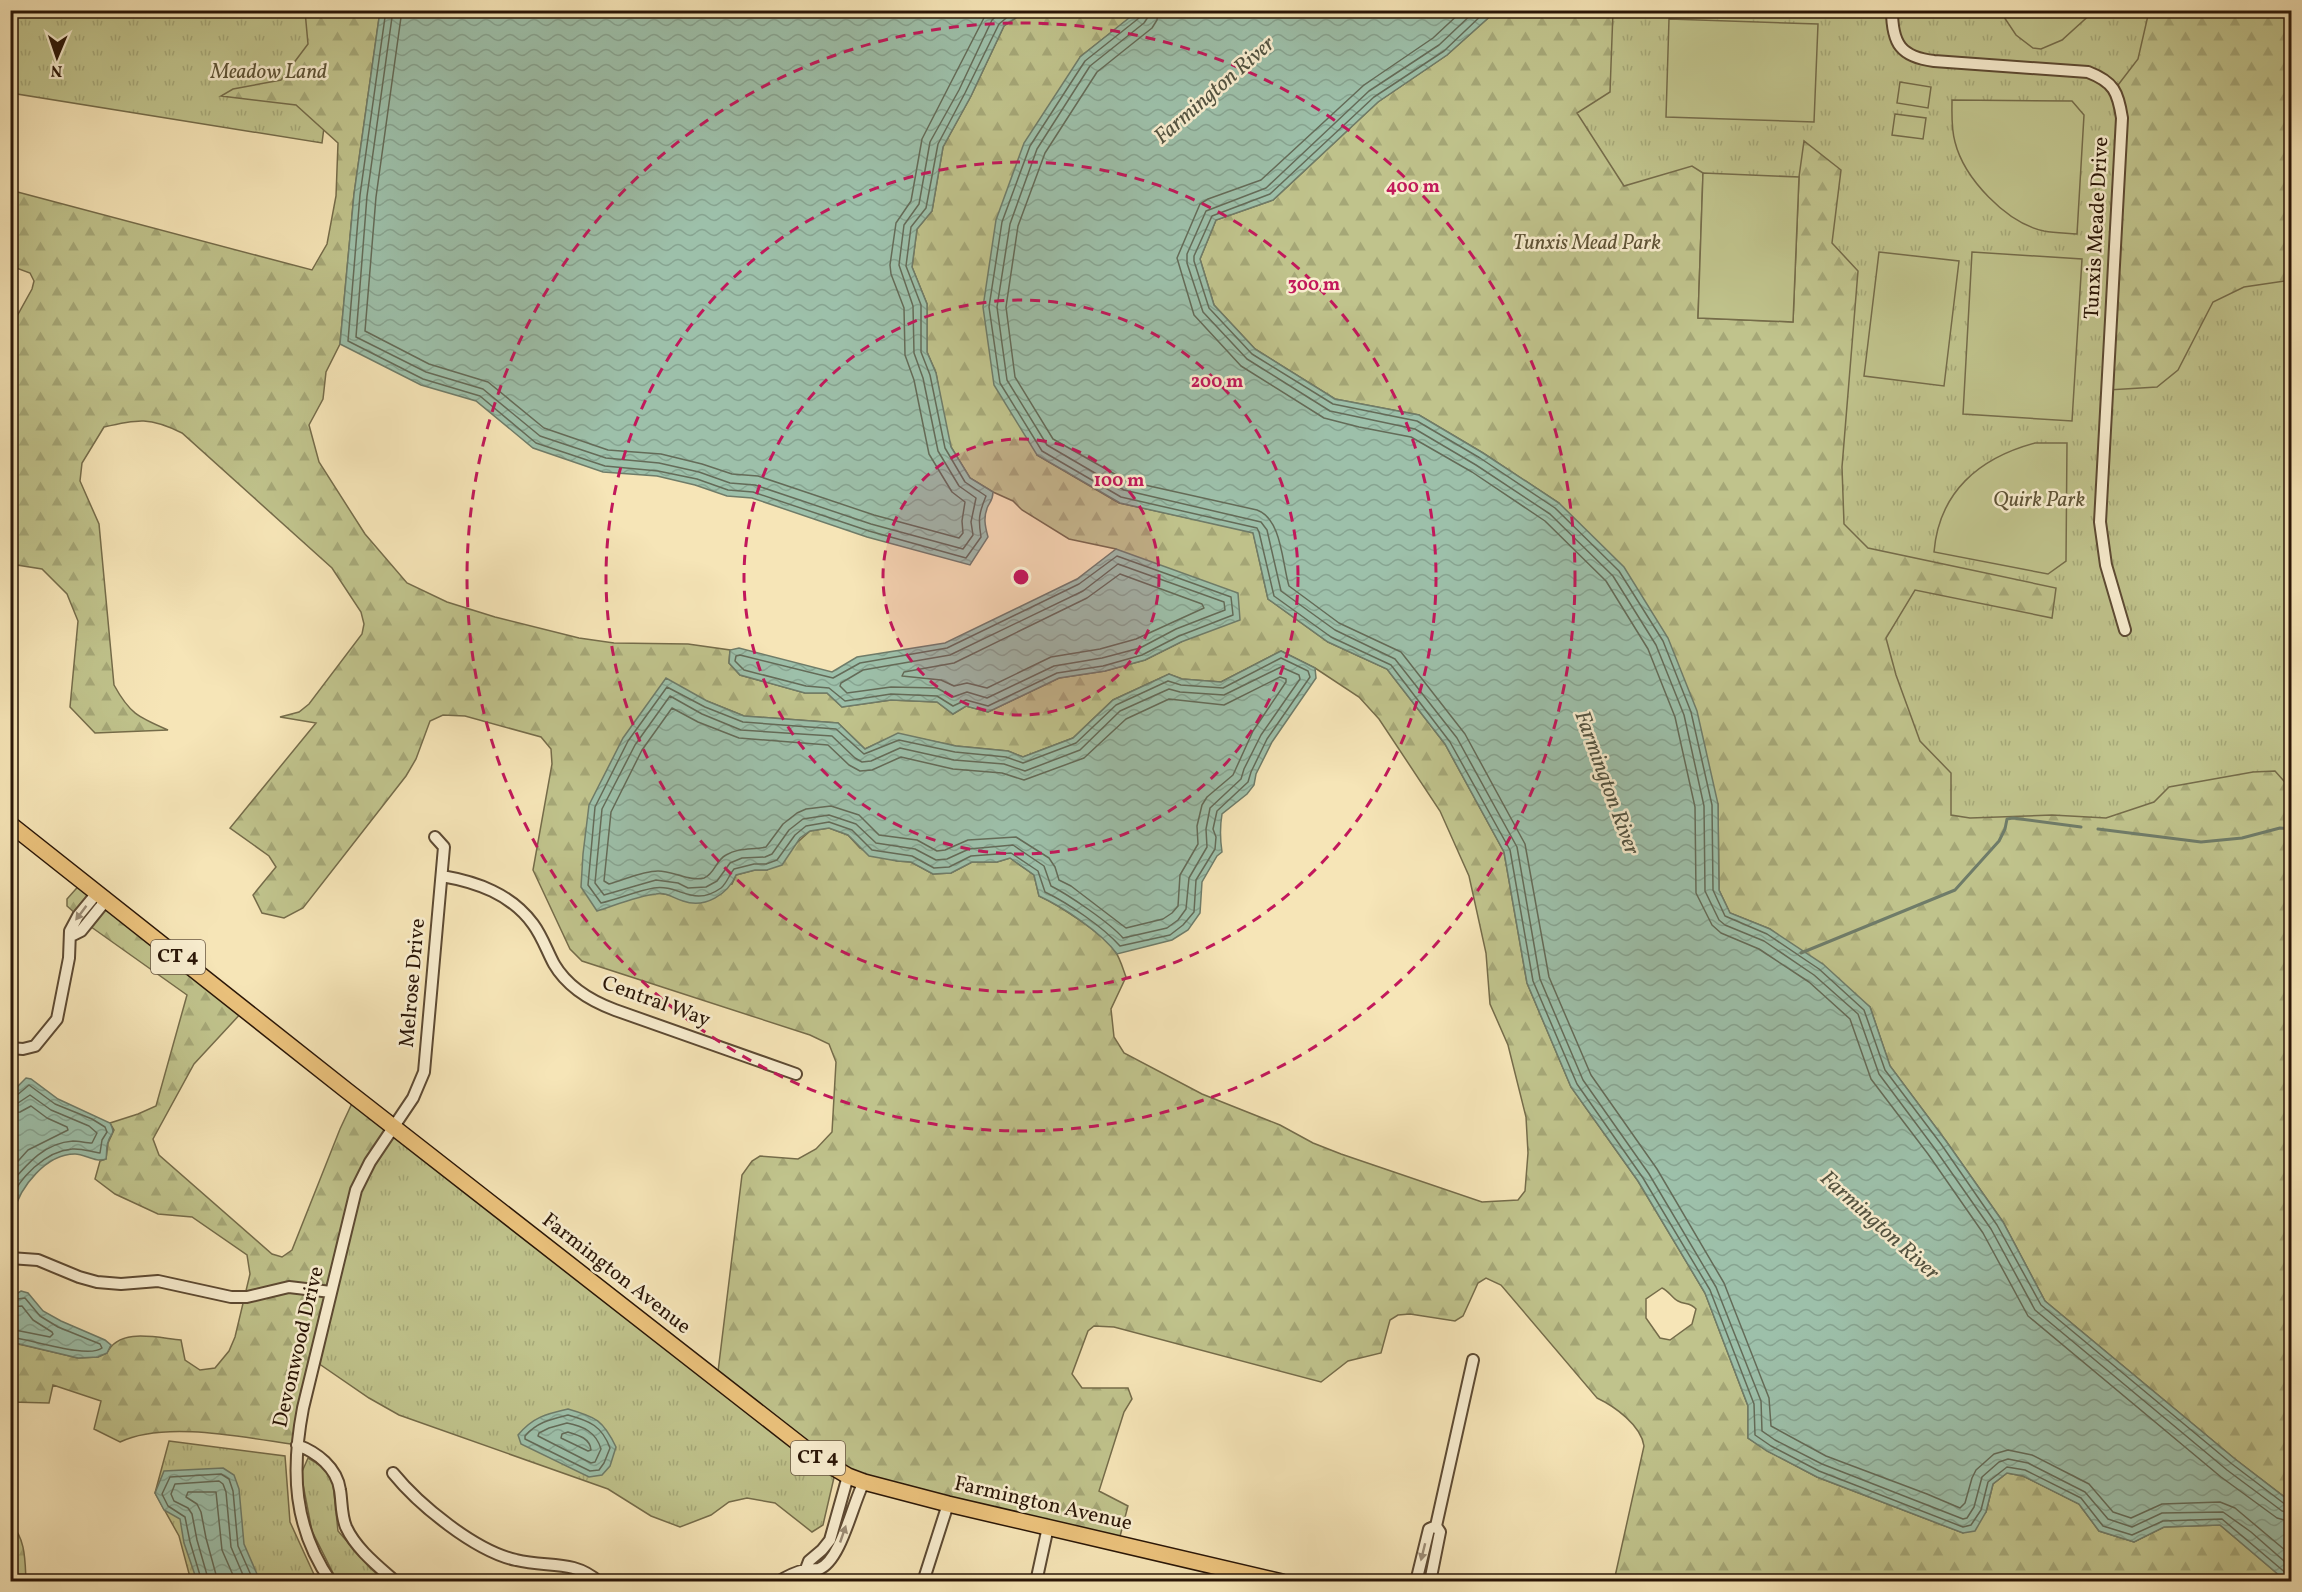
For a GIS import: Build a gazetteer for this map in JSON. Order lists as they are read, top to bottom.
{
  "streets": {
    "main road": ["CT 4", "Farmington Avenue"],
    "street": [
      "Tunxis Meade Drive",
      "Melrose Drive",
      "Central Way",
      "Devonwood Drive"
    ]
  },
  "crossings": [
    ["Melrose Drive", "Central Way"],
    ["Melrose Drive", "Farmington Avenue"],
    ["Melrose Drive", "Devonwood Drive"],
    ["Farmington Avenue", "Devonwood Drive"]
  ],
  "water": ["Farmington River"],
  "parks": ["Meadow Land", "Tunxis Mead Park", "Quirk Park"],
  "north": "bottom",
  "rings": [
    "400 m",
    "300 m",
    "200 m",
    "100 m"
  ]
}
